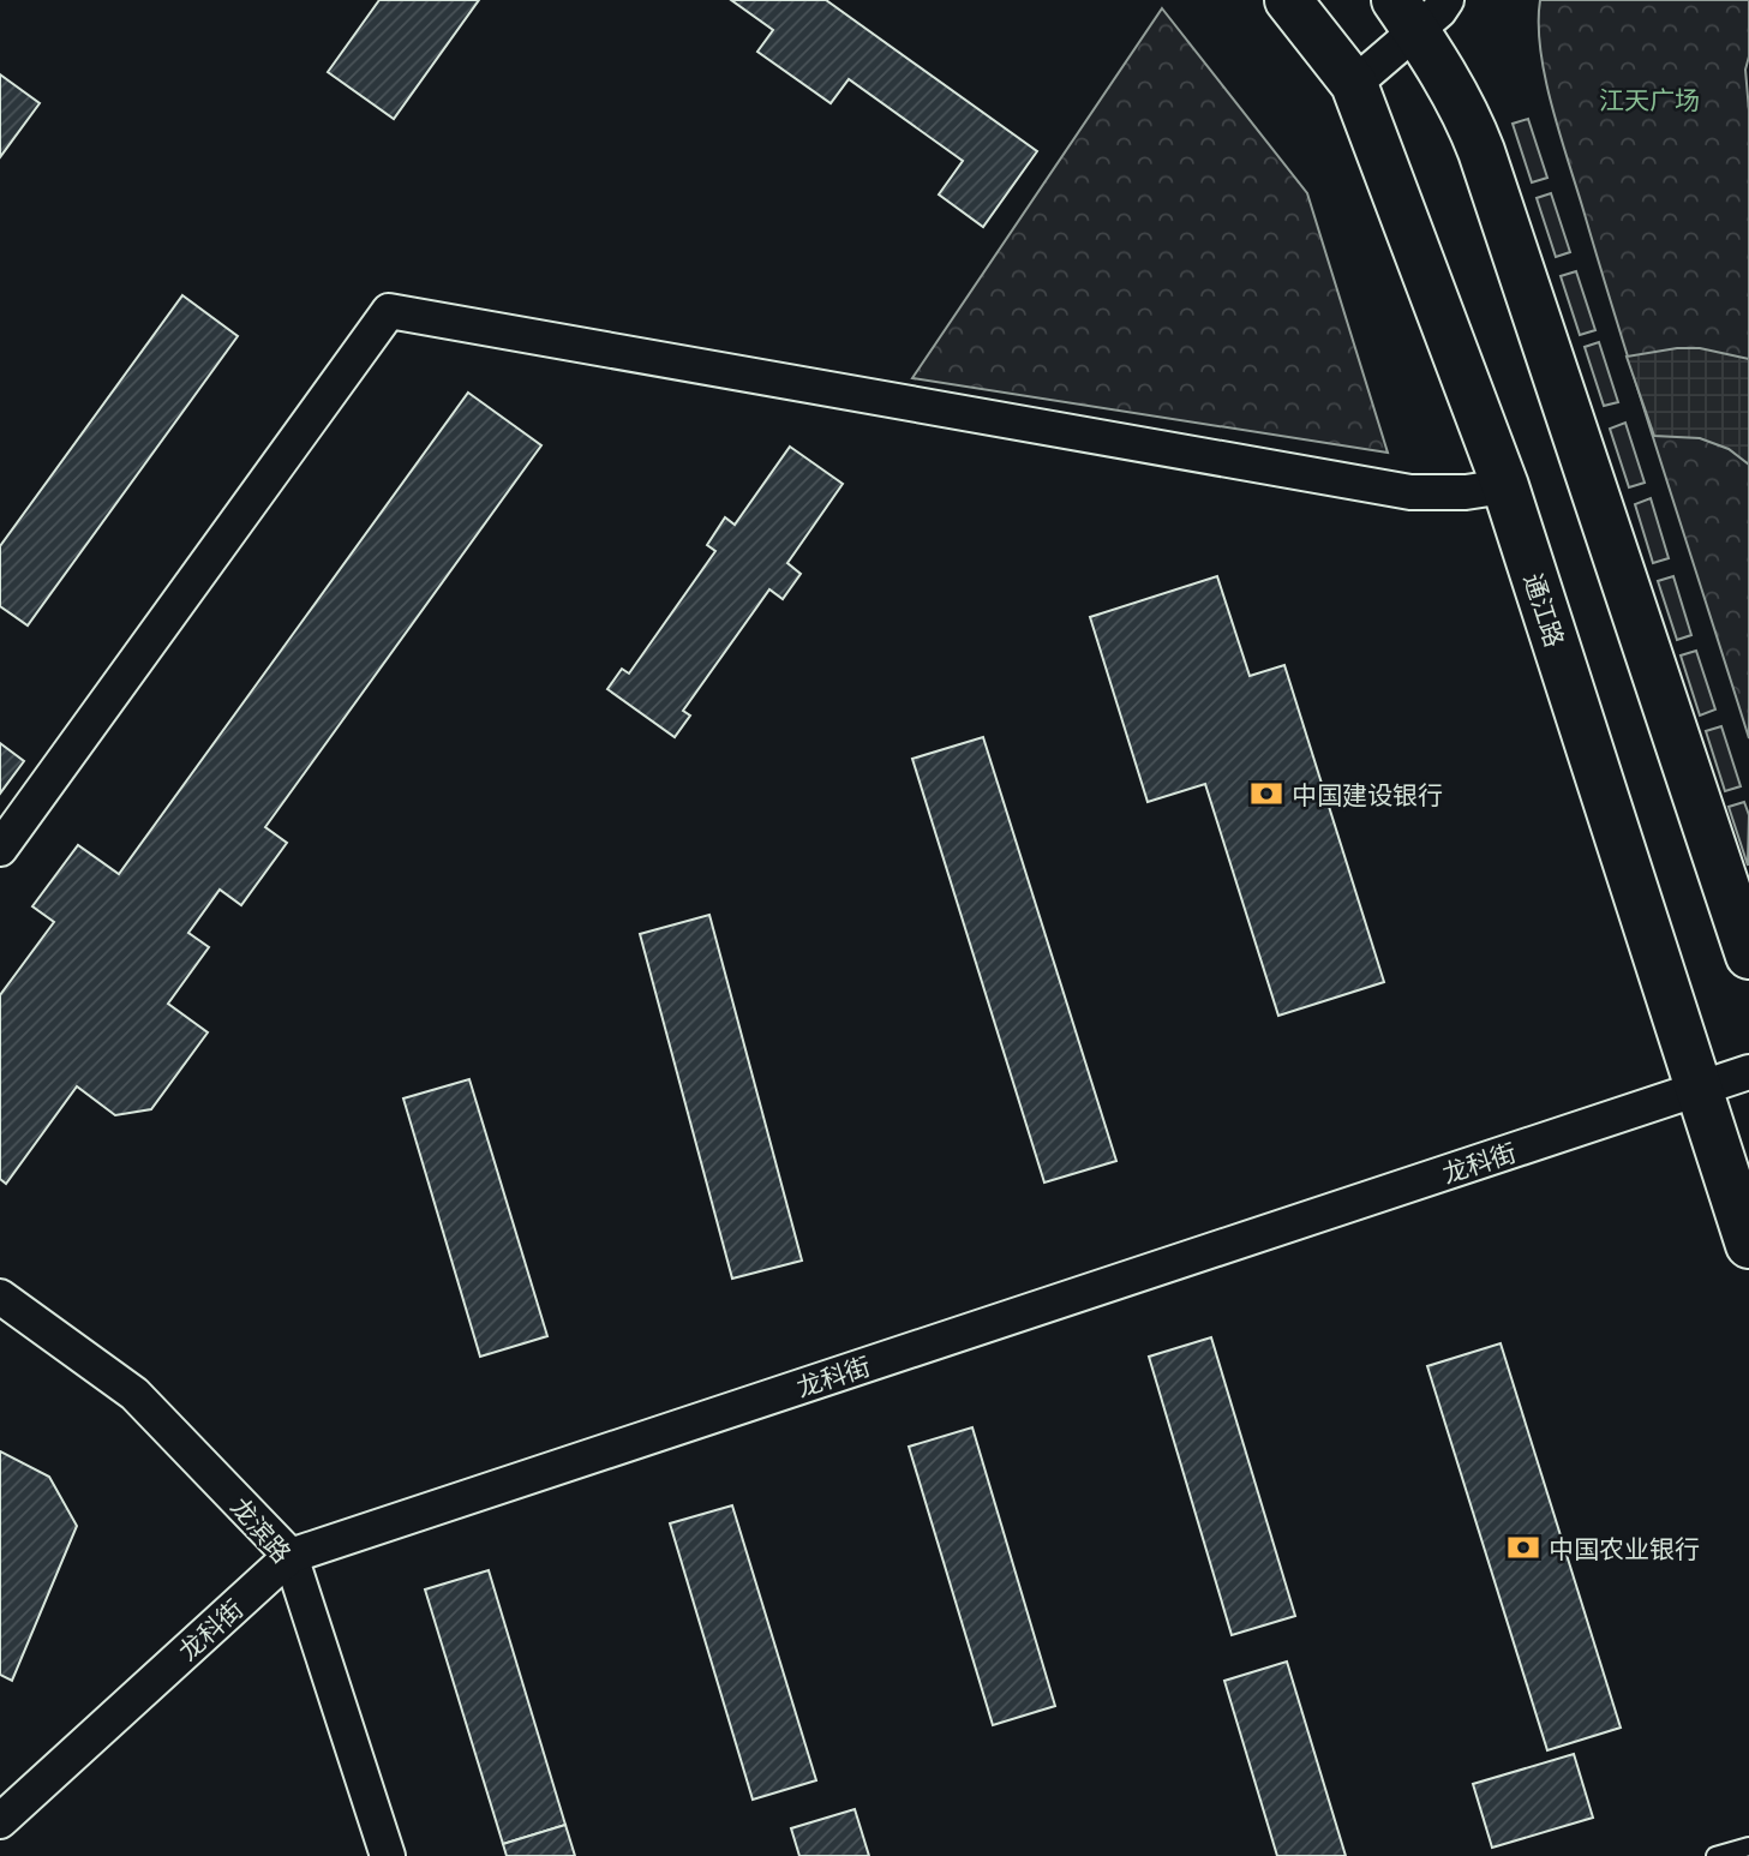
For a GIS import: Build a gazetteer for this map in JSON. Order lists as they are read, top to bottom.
{
  "streets": {
    "main road": ["通江路"],
    "street": ["龙科街", "龙滨路"]
  },
  "crossings": [
    ["通江路", "龙科街"],
    ["龙科街", "龙滨路"]
  ],
  "parks": ["江天广场"],
  "places": {
    "bank": ["中国建设银行", "中国农业银行"]
  }
}
